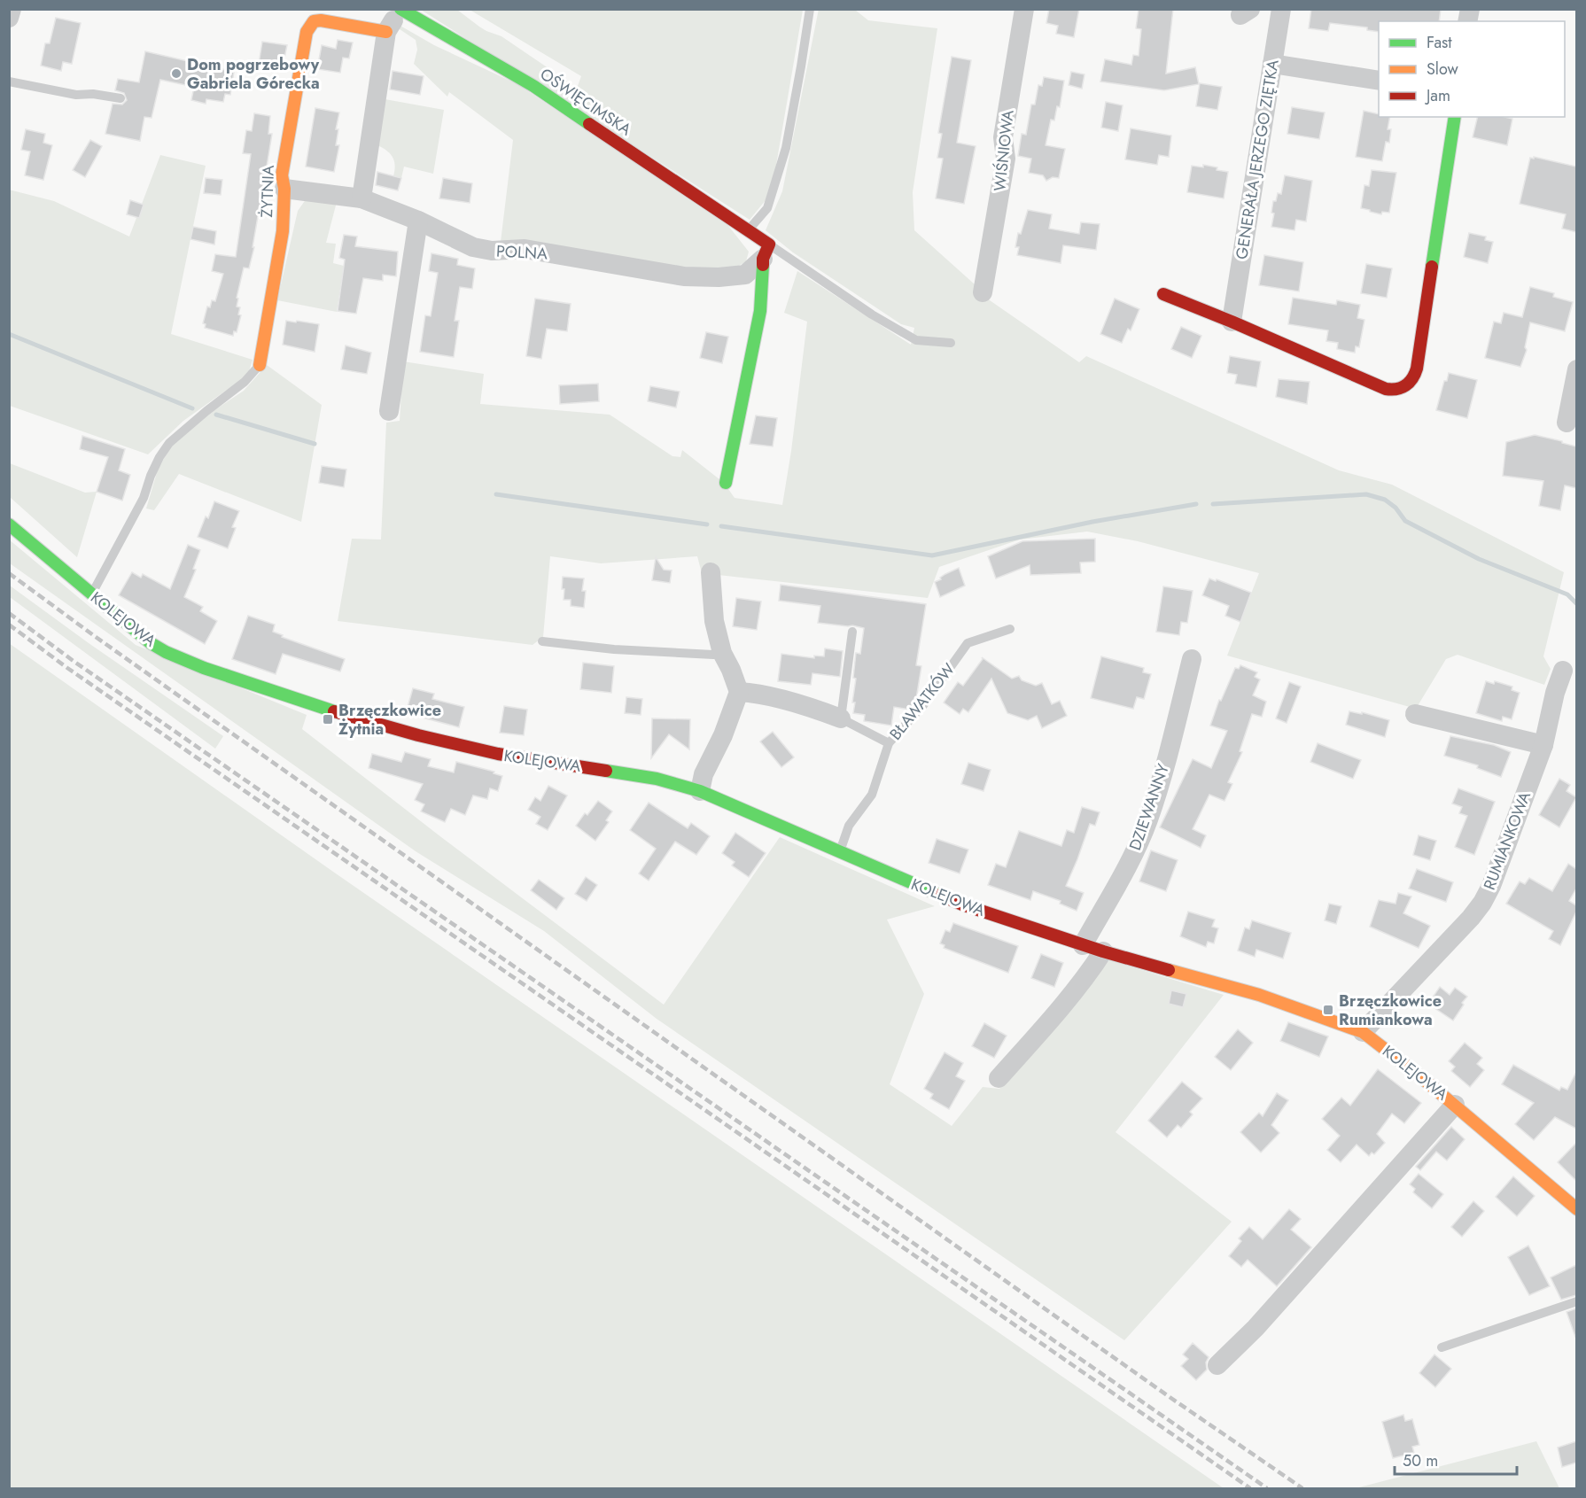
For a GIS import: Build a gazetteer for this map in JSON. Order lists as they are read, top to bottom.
{
  "streets": {
    "street": [
      "OŚWIĘCIMSKA",
      "WIŚNIOWA",
      "GENERAŁA JERZEGO ZIĘTKA",
      "ŻYTNIA",
      "POLNA",
      "KOLEJOWA",
      "BŁAWATKÓW",
      "DZIEWANNY",
      "RUMIANKOWA"
    ]
  },
  "crossings": [
    ["OŚWIĘCIMSKA", "POLNA"],
    ["ŻYTNIA", "POLNA"],
    ["KOLEJOWA", "DZIEWANNY"],
    ["KOLEJOWA", "RUMIANKOWA"]
  ],
  "places": {
    "other": ["Dom pogrzebowy Gabriela Górecka"],
    "transit": ["Brzęczkowice Żytnia", "Brzęczkowice Rumiankowa"]
  },
  "legend": ["Fast", "Slow", "Jam"],
  "scale_bar": "50 m"
}
